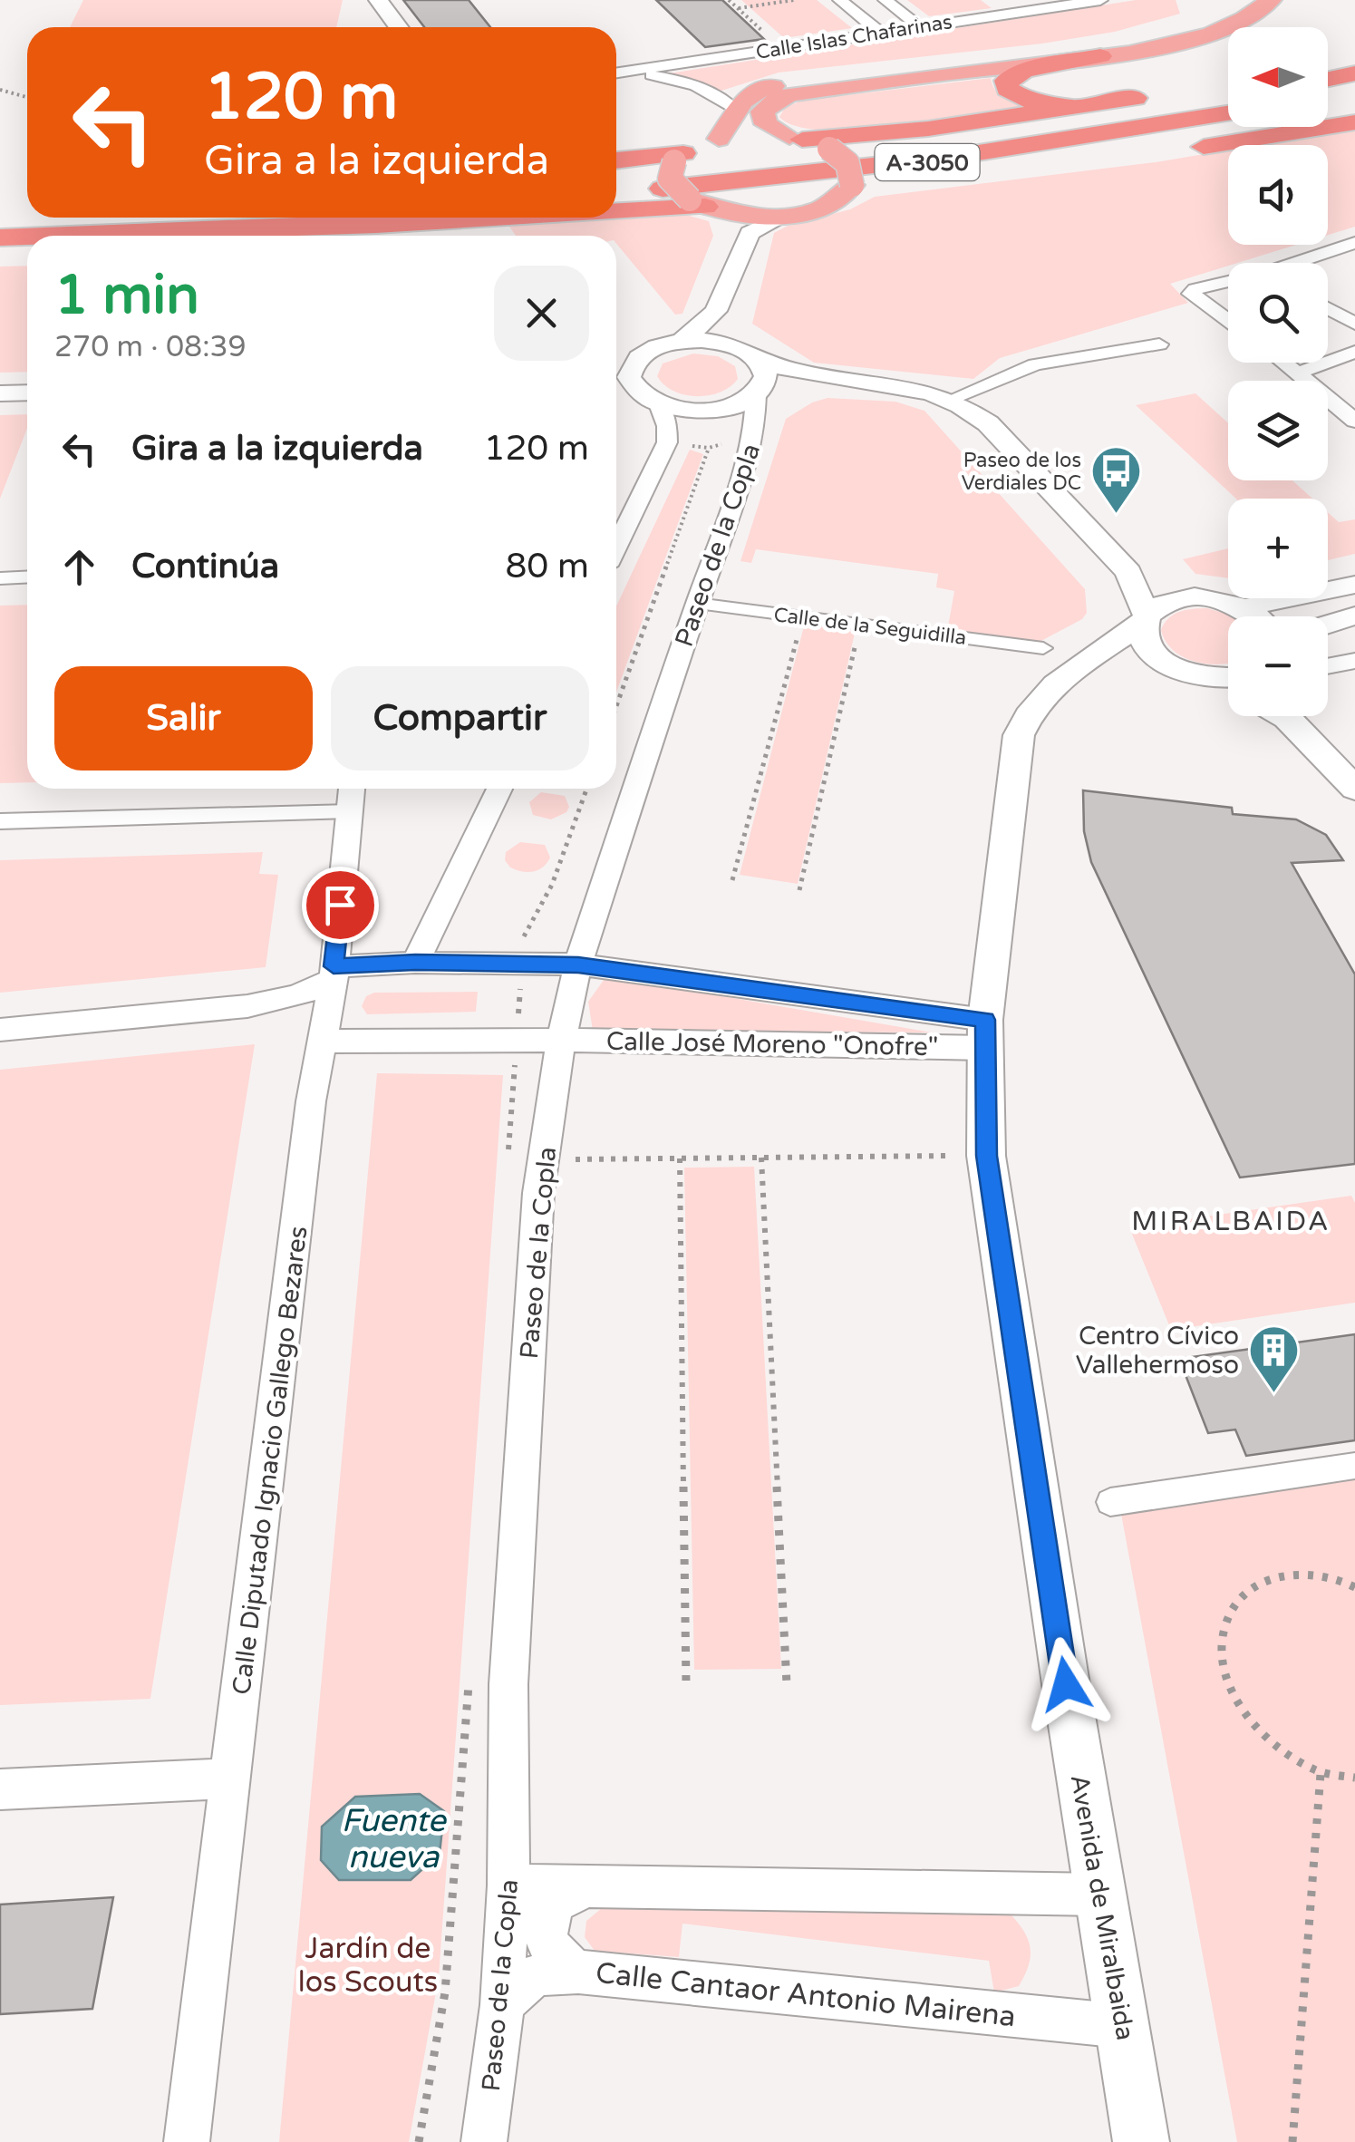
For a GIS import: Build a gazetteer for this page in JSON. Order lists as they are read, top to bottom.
{
  "streets": {
    "highway": ["A-3050"],
    "street": [
      "Calle Islas Chafarinas",
      "Paseo de la Copla",
      "Calle de la Seguidilla",
      "Calle José Moreno \"Onofre\"",
      "Calle Diputado Ignacio Gallego Bezares",
      "Avenida de Miralbaida",
      "Calle Cantaor Antonio Mairena"
    ]
  },
  "crossings": [
    ["Paseo de la Copla", "Calle de la Seguidilla"],
    ["Paseo de la Copla", "Calle José Moreno \"Onofre\""],
    ["Paseo de la Copla", "Calle Cantaor Antonio Mairena"],
    ["Calle de la Seguidilla", "Avenida de Miralbaida"],
    ["Calle José Moreno \"Onofre\"", "Calle Diputado Ignacio Gallego Bezares"],
    ["Calle José Moreno \"Onofre\"", "Avenida de Miralbaida"],
    ["Avenida de Miralbaida", "Calle Cantaor Antonio Mairena"]
  ],
  "districts": ["MIRALBAIDA"],
  "water": ["Fuente nueva"],
  "parks": ["Jardín de los Scouts"],
  "places": {
    "bus stop": ["Paseo de los Verdiales DC"],
    "building": ["Centro Cívico Vallehermoso"]
  },
  "north": "left",
  "page": {
    "map_buttons": ["+", "−"],
    "turn": ["120 m", "Gira a la izquierda"],
    "heading": ["1 min", "270 m · 08:39"],
    "list": [
      {
        "name": "Gira a la izquierda",
        "value": "120 m"
      },
      {
        "name": "Continúa",
        "value": "80 m"
      }
    ],
    "buttons": ["Salir", "Compartir"]
  }
}
